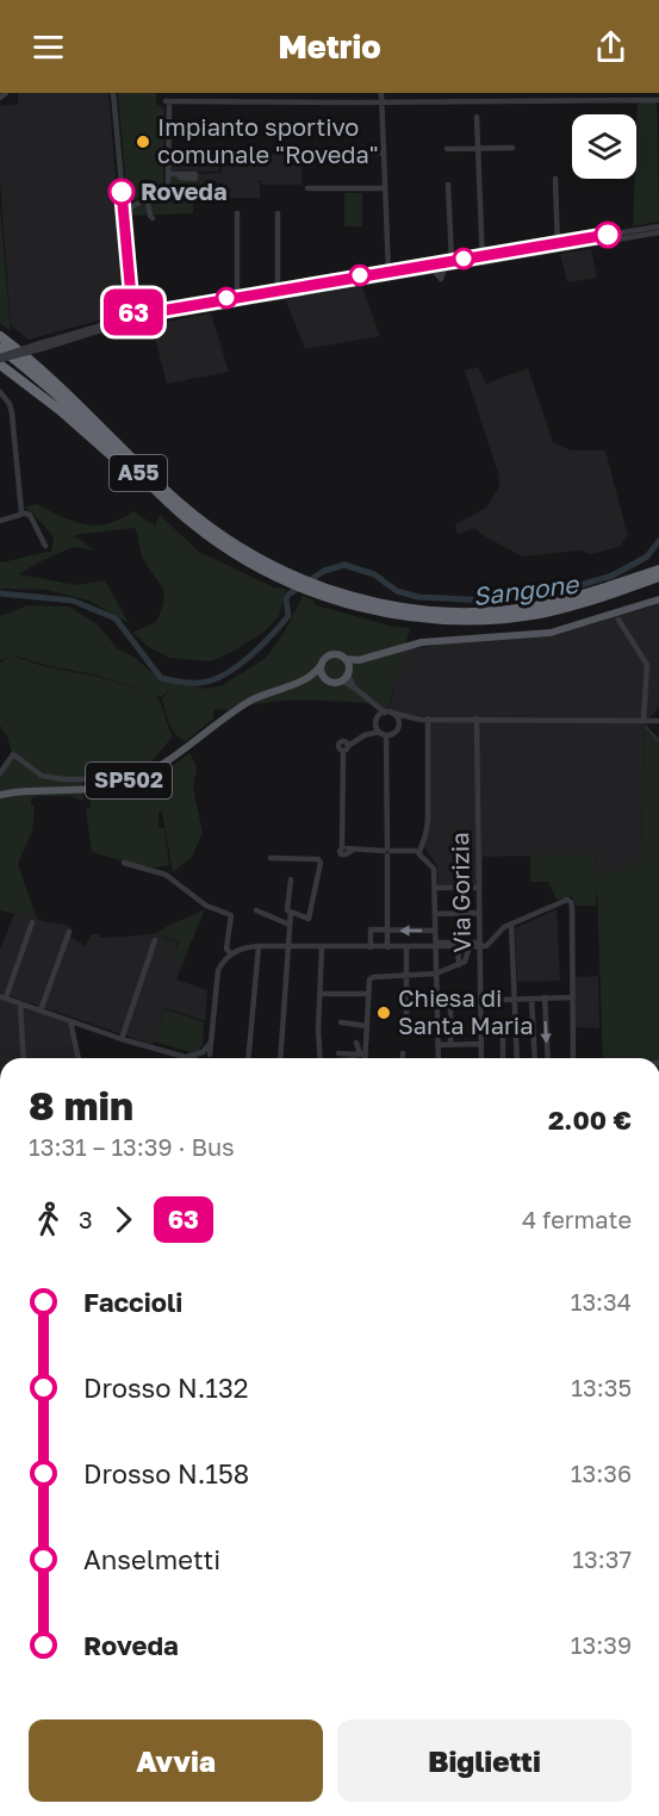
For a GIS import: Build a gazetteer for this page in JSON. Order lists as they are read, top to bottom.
{
  "streets": {
    "highway": ["A55"],
    "main road": ["SP502"],
    "street": ["Via Gorizia"]
  },
  "water": ["Sangone"],
  "places": ["Impianto sportivo comunale \"Roveda\"", "Roveda", "Chiesa di Santa Maria"],
  "lines": ["bus line 63"],
  "page": {
    "header": "Metrio",
    "on_map": "63",
    "heading": ["8 min", "13:31 – 13:39 · Bus", "2.00 €"],
    "legs": ["3", "63", "4 fermate"],
    "list": [
      {
        "name": "Faccioli",
        "value": "13:34"
      },
      {
        "name": "Drosso N.132",
        "value": "13:35"
      },
      {
        "name": "Drosso N.158",
        "value": "13:36"
      },
      {
        "name": "Anselmetti",
        "value": "13:37"
      },
      {
        "name": "Roveda",
        "value": "13:39"
      }
    ],
    "buttons": ["Avvia", "Biglietti"]
  }
}
